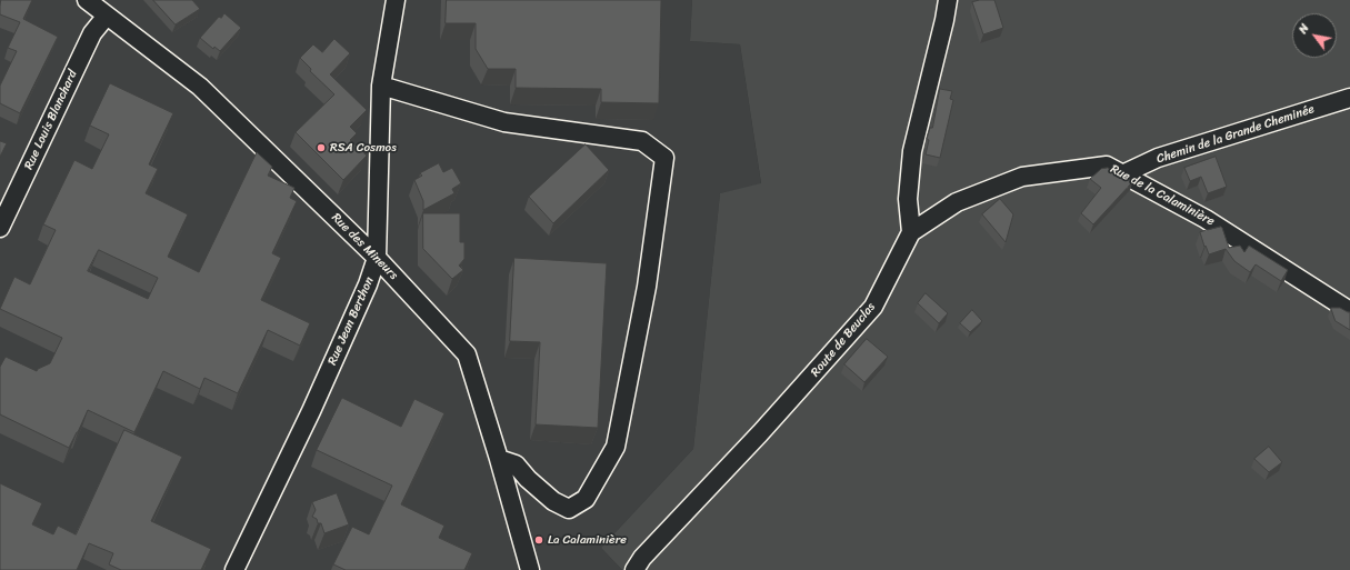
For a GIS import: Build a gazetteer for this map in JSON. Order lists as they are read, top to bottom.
{
  "streets": {
    "street": [
      "Rue Louis Blanchard",
      "Chemin de la Grande Cheminée",
      "Rue de la Calaminière",
      "Rue des Mineurs",
      "Rue Jean Berthon",
      "Route de Beuclas"
    ]
  },
  "crossings": [
    ["Rue Louis Blanchard", "Rue des Mineurs"],
    ["Chemin de la Grande Cheminée", "Rue de la Calaminière"],
    ["Rue de la Calaminière", "Route de Beuclas"],
    ["Rue des Mineurs", "Rue Jean Berthon"]
  ],
  "places": ["RSA Cosmos", "La Calaminière"],
  "north": "top left"
}
